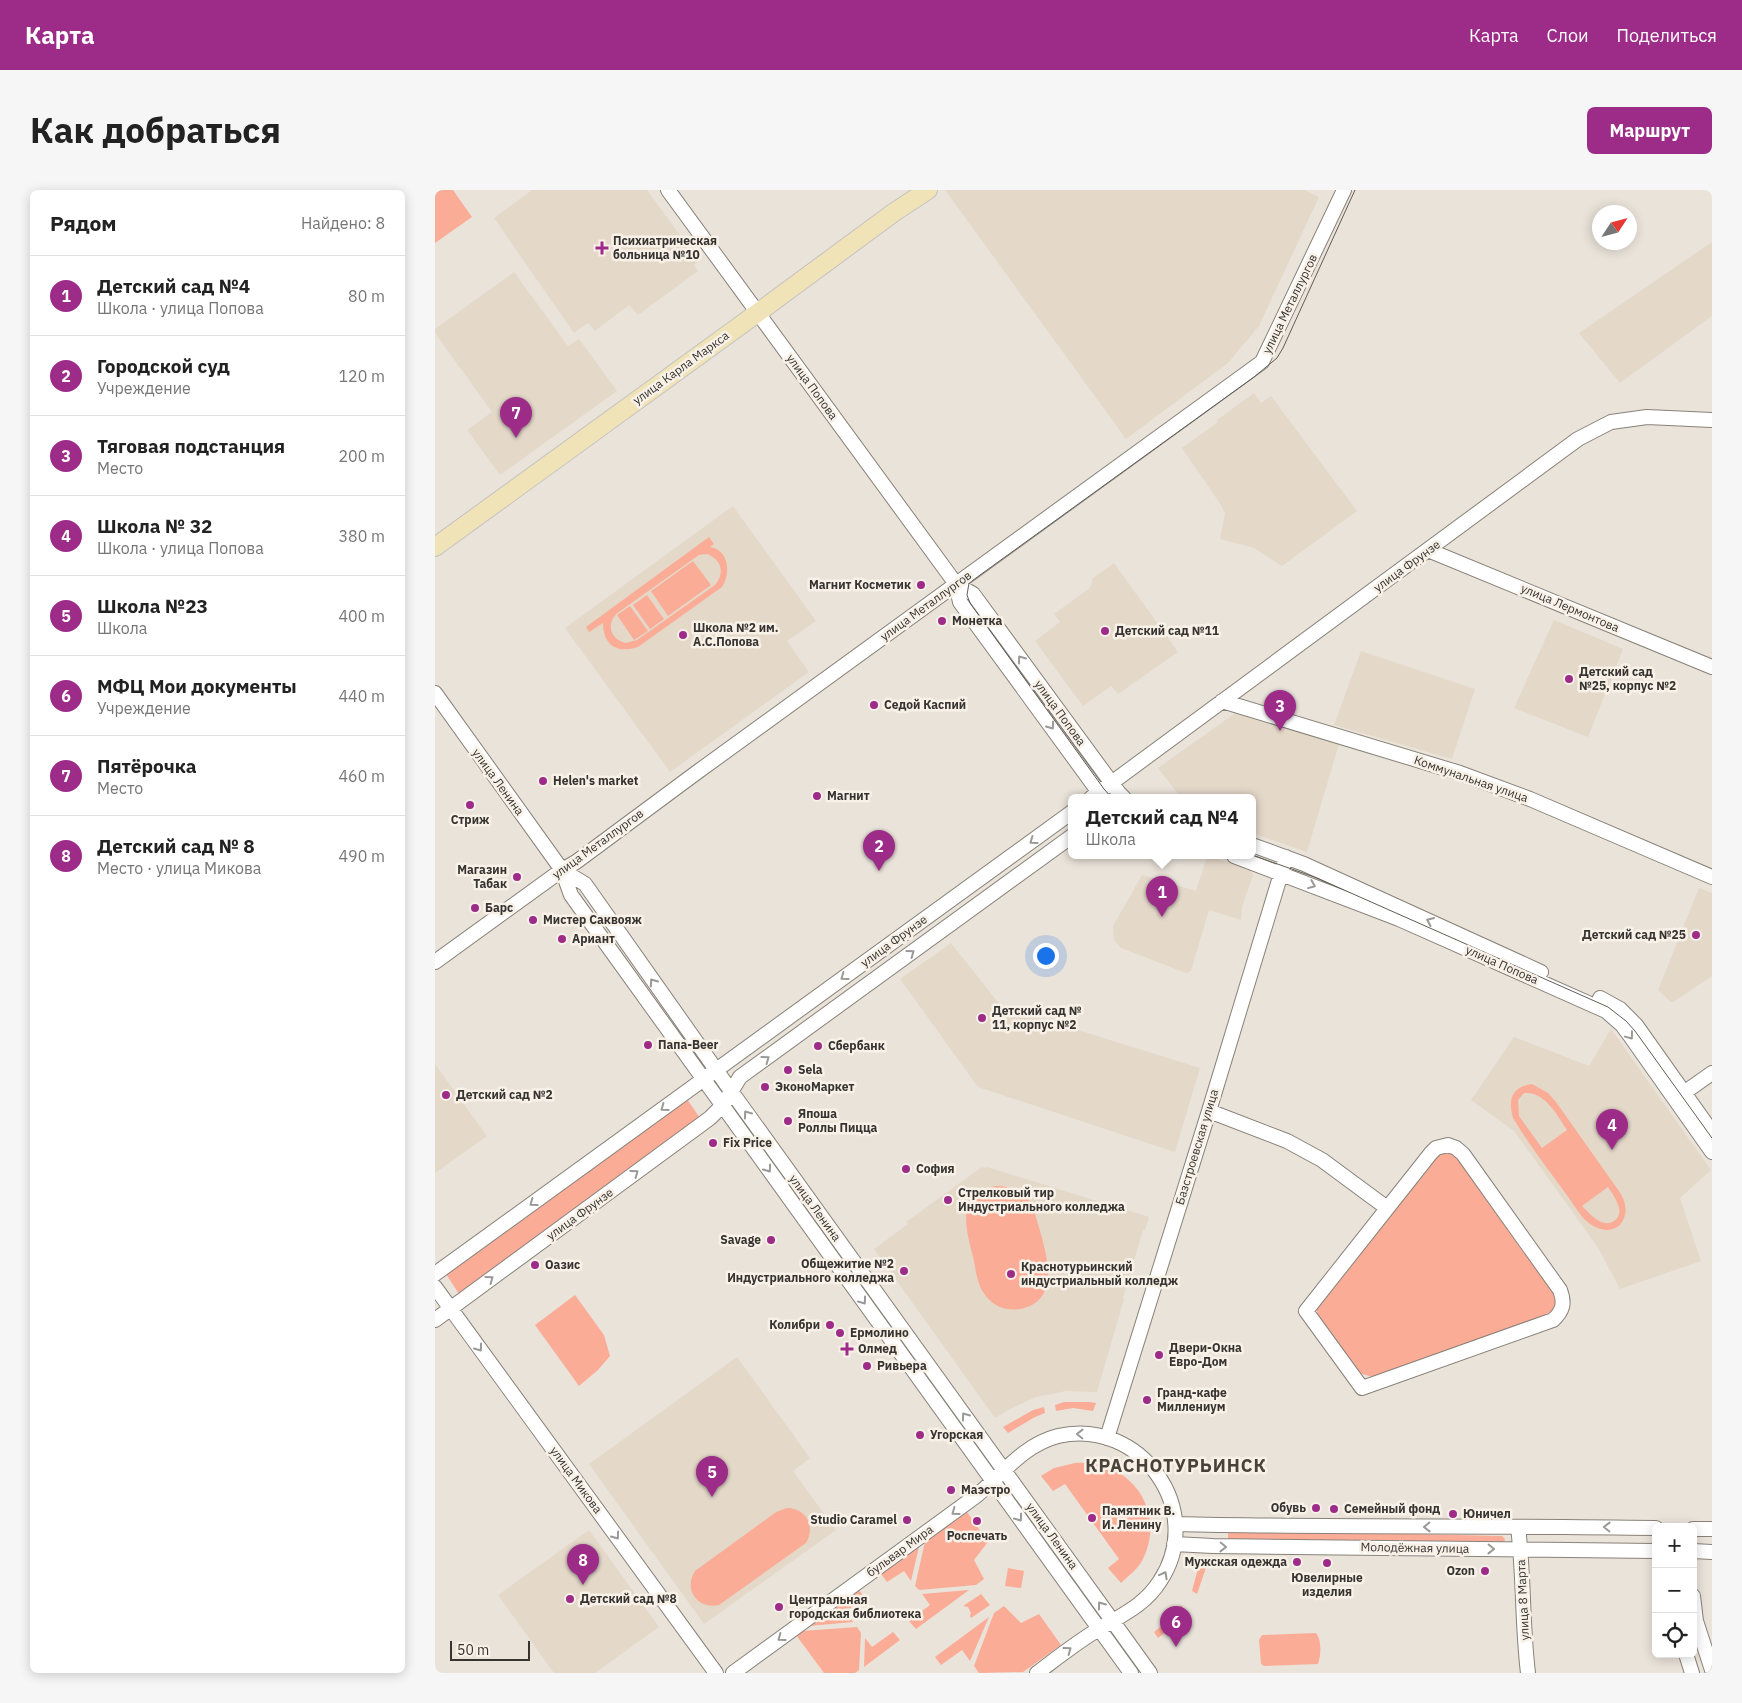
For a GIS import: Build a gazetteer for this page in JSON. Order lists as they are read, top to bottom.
{
  "streets": {
    "main road": ["улица Карла Маркса"],
    "street": [
      "улица Металлургов",
      "улица Попова",
      "улица Фрунзе",
      "улица Лермонтова",
      "Коммунальная улица",
      "улица Ленина",
      "Базстроевская улица",
      "улица Микова",
      "Молодёжная улица",
      "бульвар Мира",
      "улица 8 Марта"
    ]
  },
  "crossings": [
    ["улица Металлургов", "улица Попова"],
    ["улица Металлургов", "улица Ленина"],
    ["улица Карла Маркса", "улица Попова"],
    ["улица Попова", "улица Фрунзе"],
    ["улица Попова", "Базстроевская улица"],
    ["улица Фрунзе", "улица Лермонтова"],
    ["улица Фрунзе", "Коммунальная улица"],
    ["улица Фрунзе", "улица Ленина"],
    ["улица Фрунзе", "улица Микова"],
    ["улица Ленина", "бульвар Мира"],
    ["Базстроевская улица", "бульвар Мира"],
    ["Молодёжная улица", "бульвар Мира"],
    ["Молодёжная улица", "улица 8 Марта"]
  ],
  "one_way": ["улица Микова"],
  "districts": ["КРАСНОТУРЬИНСК"],
  "places": {
    "health": ["Психиатрическая больница №10", "Олмед"],
    "other": [
      "Магнит Косметик",
      "Монетка",
      "Детский сад №11",
      "Школа №2 им. А.С.Попова",
      "Детский сад №25, корпус №2",
      "Седой Каспий",
      "Helen's market",
      "Магнит",
      "Стриж",
      "Магазин Табак",
      "Барс",
      "Мистер Саквояж",
      "Детский сад №25",
      "Ариант",
      "Детский сад № 11, корпус №2",
      "Папа-Beer",
      "Сбербанк",
      "Sela",
      "ЭконоМаркет",
      "Детский сад №2",
      "Япоша Роллы Пицца",
      "Fix Price",
      "София",
      "Стрелковый тир Индустриального колледжа",
      "Savage",
      "Оазис",
      "Общежитие №2 Индустриального колледжа",
      "Краснотурьинский индустриальный колледж",
      "Колибри",
      "Ермолино",
      "Двери-Окна Евро-Дом",
      "Ривьера",
      "Гранд-кафе Миллениум",
      "Угорская",
      "Маэстро",
      "Обувь",
      "Семейный фонд",
      "Юничел",
      "Памятник В. И. Ленину",
      "Studio Caramel",
      "Роспечать",
      "Мужская одежда",
      "Ювелирные изделия",
      "Ozon",
      "Детский сад №8",
      "Центральная городская библиотека"
    ]
  },
  "scale_bar": "50 m",
  "north": "top right",
  "page": {
    "header": "Карта",
    "nav": ["Карта", "Слои", "Поделиться"],
    "title": "Как добраться",
    "buttons": "Маршрут",
    "heading": ["Рядом", "Найдено: 8"],
    "list": [
      {
        "mark": "1",
        "name": "Детский сад №4",
        "note": "Школа · улица Попова",
        "value": "80 m"
      },
      {
        "mark": "2",
        "name": "Городской суд",
        "note": "Учреждение",
        "value": "120 m"
      },
      {
        "mark": "3",
        "name": "Тяговая подстанция",
        "note": "Место",
        "value": "200 m"
      },
      {
        "mark": "4",
        "name": "Школа № 32",
        "note": "Школа · улица Попова",
        "value": "380 m"
      },
      {
        "mark": "5",
        "name": "Школа №23",
        "note": "Школа",
        "value": "400 m"
      },
      {
        "mark": "6",
        "name": "МФЦ Мои документы",
        "note": "Учреждение",
        "value": "440 m"
      },
      {
        "mark": "7",
        "name": "Пятёрочка",
        "note": "Место",
        "value": "460 m"
      },
      {
        "mark": "8",
        "name": "Детский сад № 8",
        "note": "Место · улица Микова",
        "value": "490 m"
      }
    ],
    "pins": [
      "7",
      "3",
      "2",
      "1",
      "4",
      "5",
      "8",
      "6"
    ],
    "popup": ["Детский сад №4", "Школа"],
    "map_buttons": ["+", "−"],
    "scale": "50 m"
  }
}
